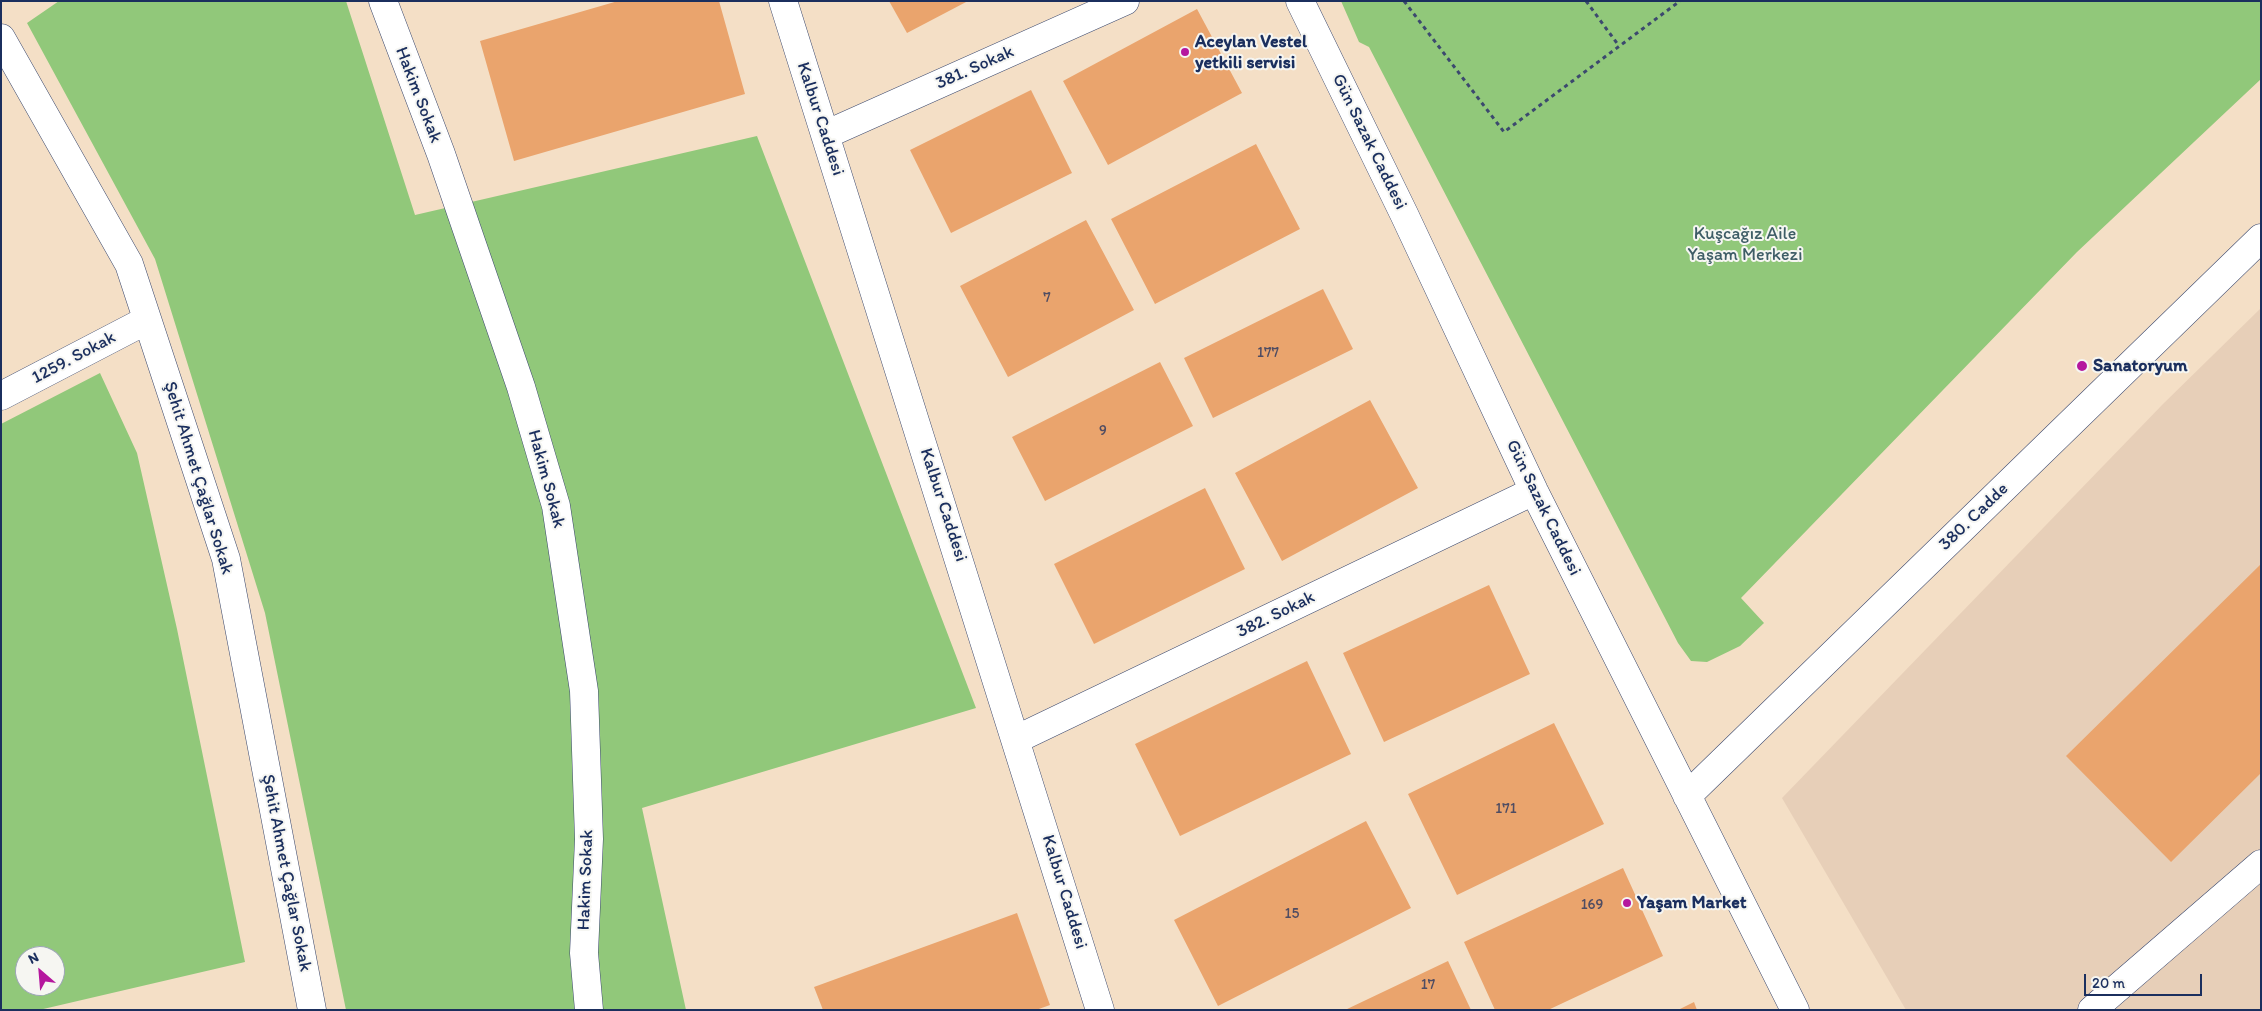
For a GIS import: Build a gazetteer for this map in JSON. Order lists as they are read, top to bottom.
{
  "streets": {
    "street": [
      "381. Sokak",
      "Hakim Sokak",
      "Kalbur Caddesi",
      "Gün Sazak Caddesi",
      "1259. Sokak",
      "Şehit Ahmet Çağlar Sokak",
      "380. Cadde",
      "382. Sokak"
    ]
  },
  "crossings": [
    ["381. Sokak", "Kalbur Caddesi"],
    ["Kalbur Caddesi", "382. Sokak"],
    ["Gün Sazak Caddesi", "380. Cadde"],
    ["Gün Sazak Caddesi", "382. Sokak"],
    ["1259. Sokak", "Şehit Ahmet Çağlar Sokak"]
  ],
  "parks": ["Kuşcağız Aile Yaşam Merkezi"],
  "places": ["Aceylan Vestel yetkili servisi", "Sanatoryum", "Yaşam Market"],
  "house_numbers": [
    "7",
    "177",
    "9",
    "171",
    "169",
    "15",
    "17"
  ],
  "scale_bar": "20 m",
  "north": "top left"
}
